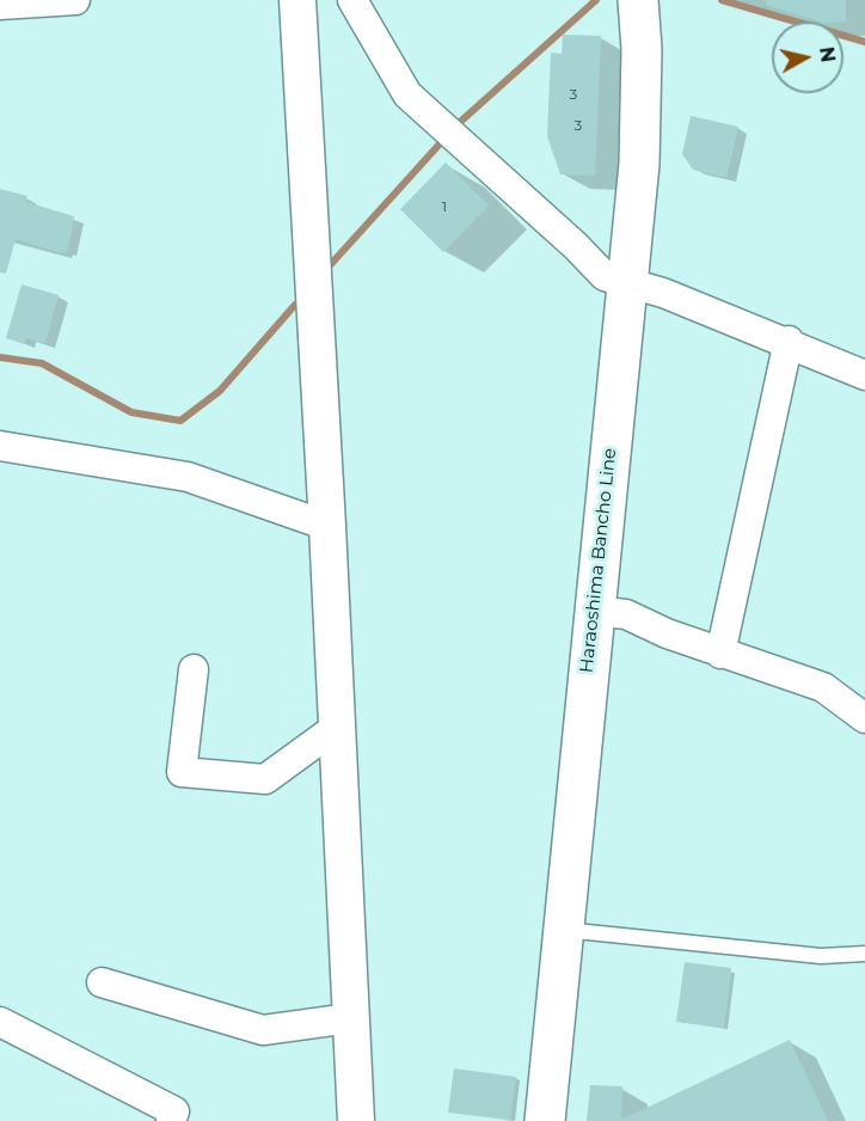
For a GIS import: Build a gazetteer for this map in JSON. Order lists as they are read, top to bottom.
{
  "streets": {
    "main road": ["Haraoshima Bancho Line"]
  },
  "house_numbers": ["3", "3", "1"],
  "north": "right"
}
